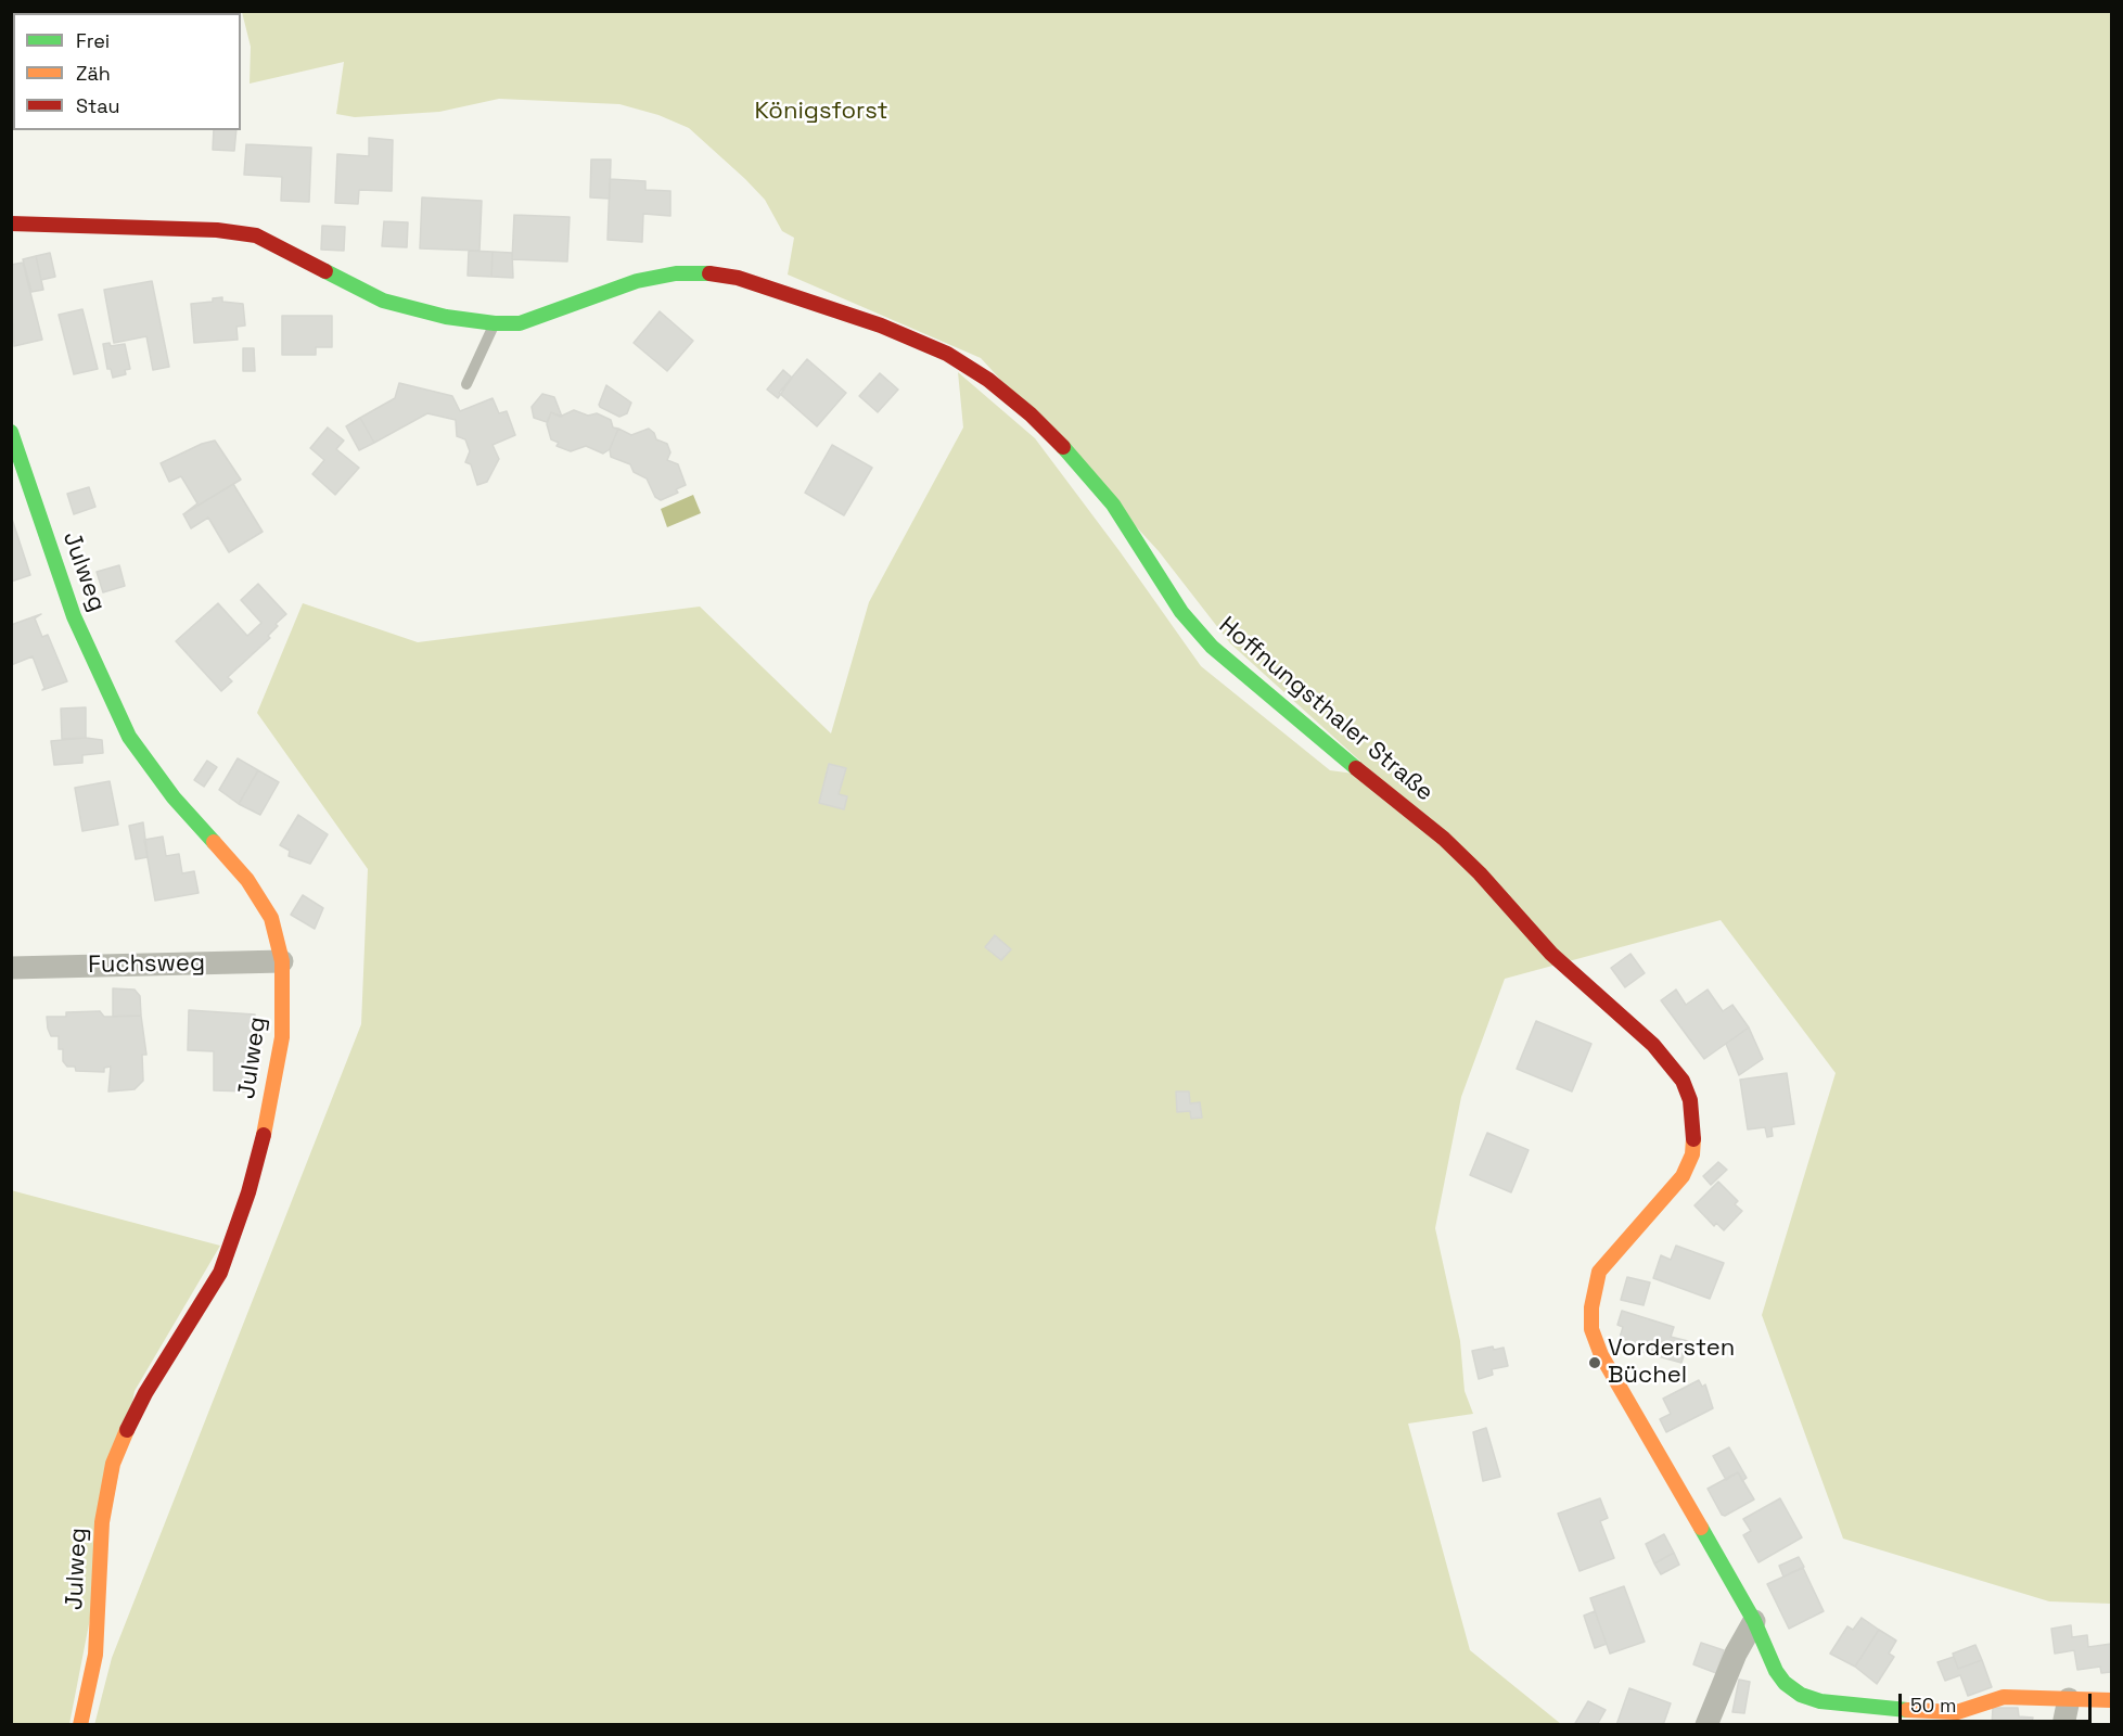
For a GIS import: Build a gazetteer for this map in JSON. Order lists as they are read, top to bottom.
{
  "streets": {
    "street": ["Julweg", "Hoffnungsthaler Straße", "Fuchsweg"]
  },
  "crossings": [
    ["Julweg", "Fuchsweg"]
  ],
  "parks": ["Königsforst"],
  "places": ["Vordersten Büchel"],
  "legend": ["Frei", "Zäh", "Stau"],
  "scale_bar": "50 m"
}
